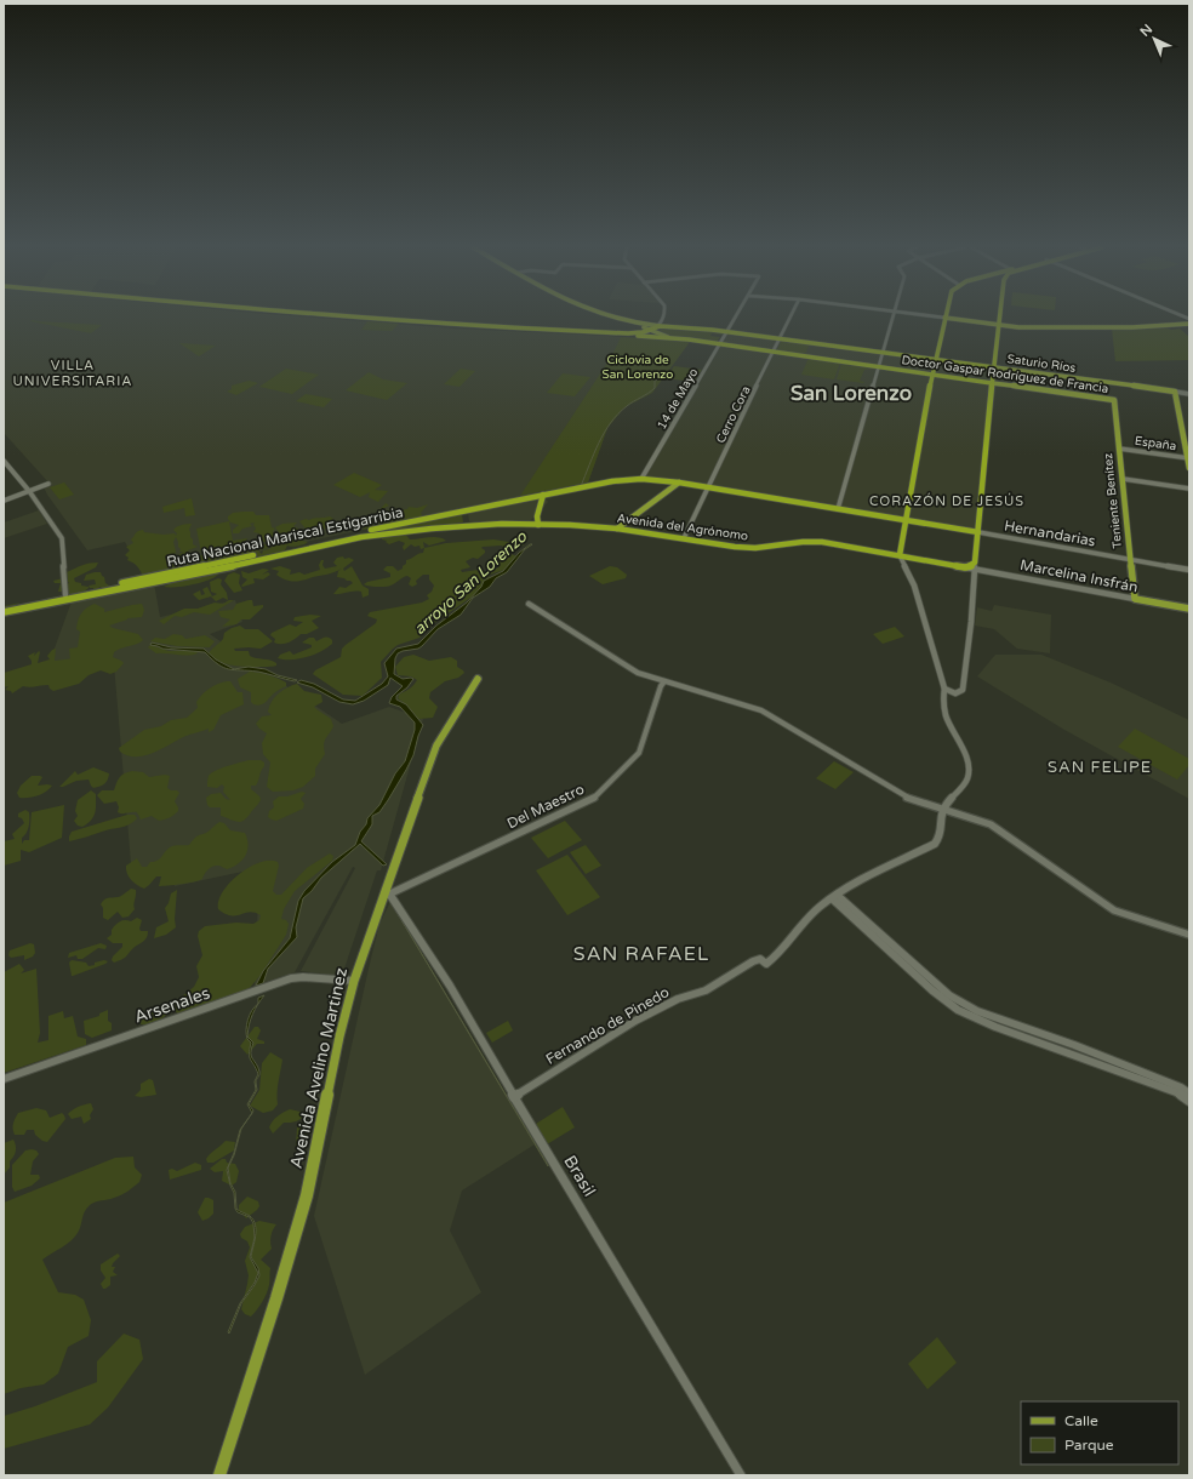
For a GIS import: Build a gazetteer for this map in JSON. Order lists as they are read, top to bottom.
{
  "streets": {
    "highway": [
      "Saturio Ríos",
      "Doctor Gaspar Rodríguez de Francia",
      "Avenida del Agrónomo",
      "Hernandarias",
      "Ruta Nacional Mariscal Estigarribia"
    ],
    "main road": [
      "Teniente Benítez",
      "Marcelina Insfrán",
      "Arsenales",
      "Fernando de Pinedo",
      "Avenida Avelino Martinez",
      "Brasil"
    ],
    "street": [
      "14 de Mayo",
      "Cerro Cora",
      "España",
      "Del Maestro"
    ]
  },
  "crossings": [
    ["Saturio Ríos", "14 de Mayo"],
    ["Saturio Ríos", "Cerro Cora"],
    ["Doctor Gaspar Rodríguez de Francia", "14 de Mayo"],
    ["Doctor Gaspar Rodríguez de Francia", "Cerro Cora"],
    ["Doctor Gaspar Rodríguez de Francia", "Teniente Benítez"],
    ["14 de Mayo", "Ruta Nacional Mariscal Estigarribia"],
    ["Cerro Cora", "Avenida del Agrónomo"],
    ["Cerro Cora", "Hernandarias"],
    ["Cerro Cora", "Ruta Nacional Mariscal Estigarribia"],
    ["España", "Teniente Benítez"],
    ["Teniente Benítez", "Hernandarias"],
    ["Teniente Benítez", "Marcelina Insfrán"],
    ["Avenida del Agrónomo", "Ruta Nacional Mariscal Estigarribia"],
    ["Avenida del Agrónomo", "Marcelina Insfrán"],
    ["Hernandarias", "Ruta Nacional Mariscal Estigarribia"],
    ["Del Maestro", "Avenida Avelino Martinez"],
    ["Del Maestro", "Brasil"],
    ["Arsenales", "Avenida Avelino Martinez"],
    ["Fernando de Pinedo", "Brasil"],
    ["Avenida Avelino Martinez", "Brasil"]
  ],
  "districts": [
    "VILLA UNIVERSITARIA",
    "San Lorenzo",
    "CORAZÓN DE JESÚS",
    "SAN FELIPE",
    "SAN RAFAEL"
  ],
  "water": ["arroyo San Lorenzo"],
  "parks": ["Ciclovia de San Lorenzo"],
  "legend": ["Calle", "Parque"],
  "north": "top left"
}
